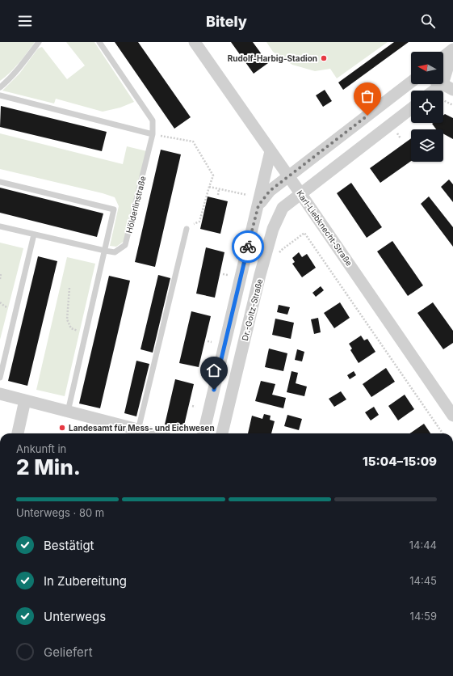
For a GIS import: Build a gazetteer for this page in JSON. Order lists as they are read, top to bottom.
{
  "streets": {
    "street": ["Karl-Liebknecht-Straße", "Dr.-Goltz-Straße"],
    "lane": ["Hölderlinstraße"]
  },
  "crossings": [
    ["Karl-Liebknecht-Straße", "Dr.-Goltz-Straße"]
  ],
  "places": ["Rudolf-Harbig-Stadion", "Landesamt für Mess- und Eichwesen"],
  "north": "left",
  "page": {
    "header": "Bitely",
    "heading": ["2 Min.", "Ankunft in", "15:04–15:09"],
    "bar": "Unterwegs · 80 m",
    "list": [
      ["Bestätigt", "14:44"],
      ["In Zubereitung", "14:45"],
      ["Unterwegs", "14:59"],
      "Geliefert"
    ]
  }
}
